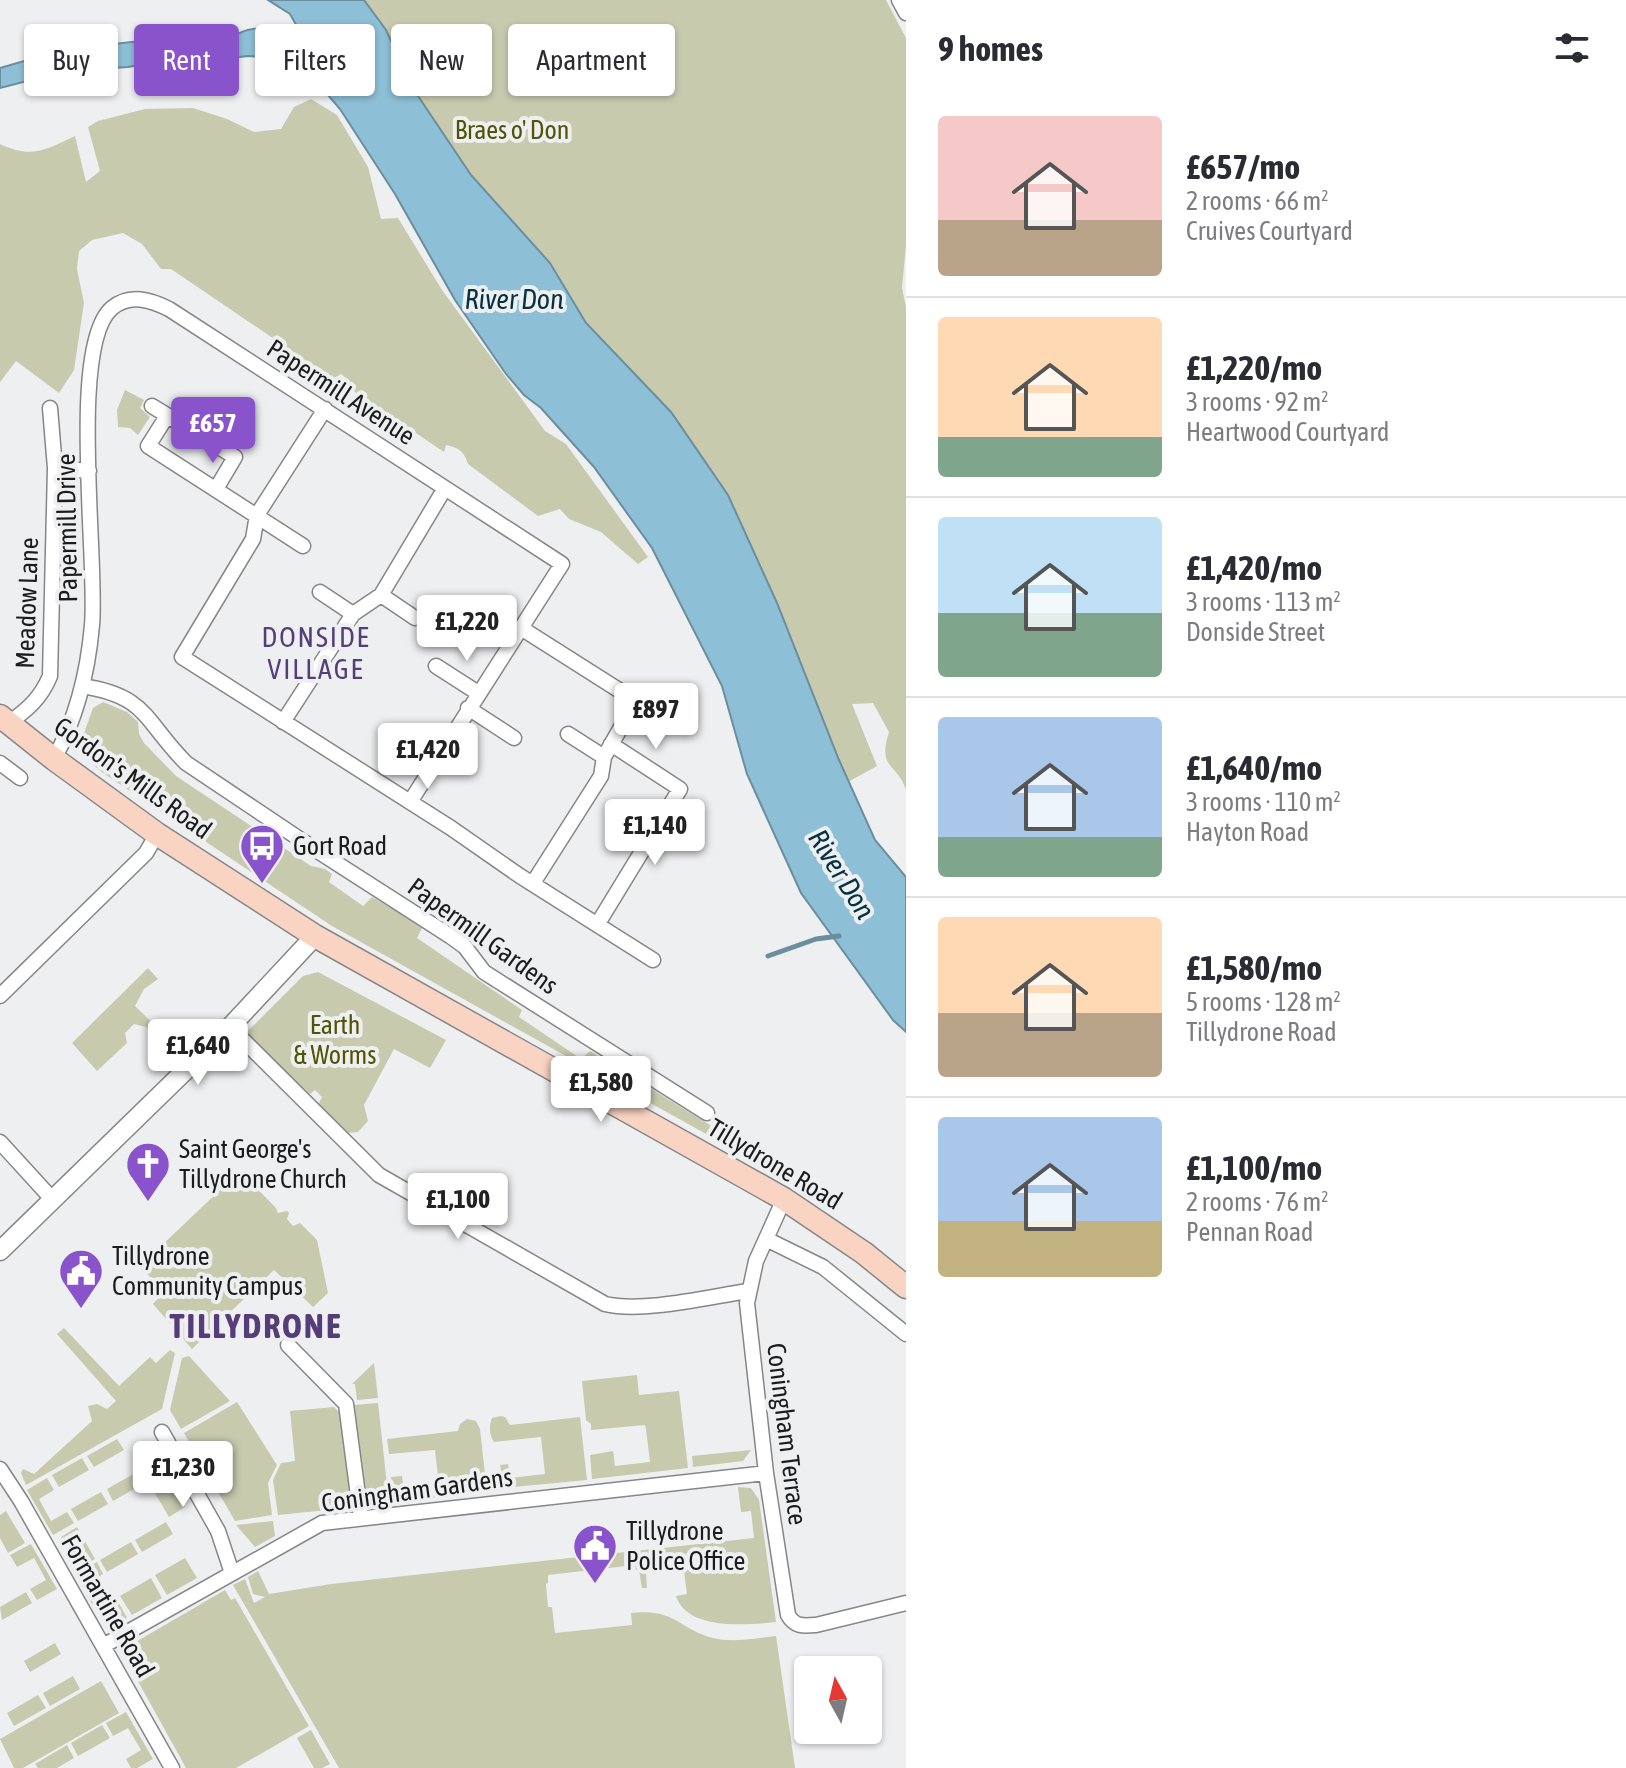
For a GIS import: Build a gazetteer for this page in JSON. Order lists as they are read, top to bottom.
{
  "streets": {
    "main road": ["Gordon's Mills Road", "Tillydrone Road"],
    "street": [
      "Papermill Avenue",
      "Papermill Drive",
      "Meadow Lane",
      "Papermill Gardens",
      "Coningham Terrace",
      "Coningham Gardens",
      "Formartine Road"
    ]
  },
  "crossings": [
    ["Papermill Avenue", "Papermill Drive"],
    ["Papermill Drive", "Gordon's Mills Road"],
    ["Papermill Drive", "Papermill Gardens"],
    ["Meadow Lane", "Gordon's Mills Road"],
    ["Gordon's Mills Road", "Tillydrone Road"],
    ["Tillydrone Road", "Coningham Terrace"],
    ["Coningham Terrace", "Coningham Gardens"],
    ["Coningham Gardens", "Formartine Road"]
  ],
  "districts": ["DONSIDE VILLAGE", "TILLYDRONE"],
  "water": ["River Don"],
  "parks": ["Braes o' Don", "Earth & Worms"],
  "places": {
    "bus stop": ["Gort Road"],
    "church": ["Saint George's Tillydrone Church"],
    "public building": ["Tillydrone Community Campus", "Tillydrone Police Office"]
  },
  "north": "top",
  "page": {
    "heading": "9 homes",
    "chip": [
      "Buy",
      "Rent",
      "Filters",
      "New",
      "Apartment"
    ],
    "list": [
      {
        "name": "£657/mo",
        "note": "2 rooms · 66 m² · Cruives Courtyard"
      },
      {
        "name": "£1,220/mo",
        "note": "3 rooms · 92 m² · Heartwood Courtyard"
      },
      {
        "name": "£1,420/mo",
        "note": "3 rooms · 113 m² · Donside Street"
      },
      {
        "name": "£1,640/mo",
        "note": "3 rooms · 110 m² · Hayton Road"
      },
      {
        "name": "£1,580/mo",
        "note": "5 rooms · 128 m² · Tillydrone Road"
      },
      {
        "name": "£1,100/mo",
        "note": "2 rooms · 76 m² · Pennan Road"
      }
    ],
    "price": [
      "£657",
      "£1,220",
      "£897",
      "£1,420",
      "£1,140",
      "£1,640",
      "£1,580",
      "£1,100",
      "£1,230"
    ]
  }
}
